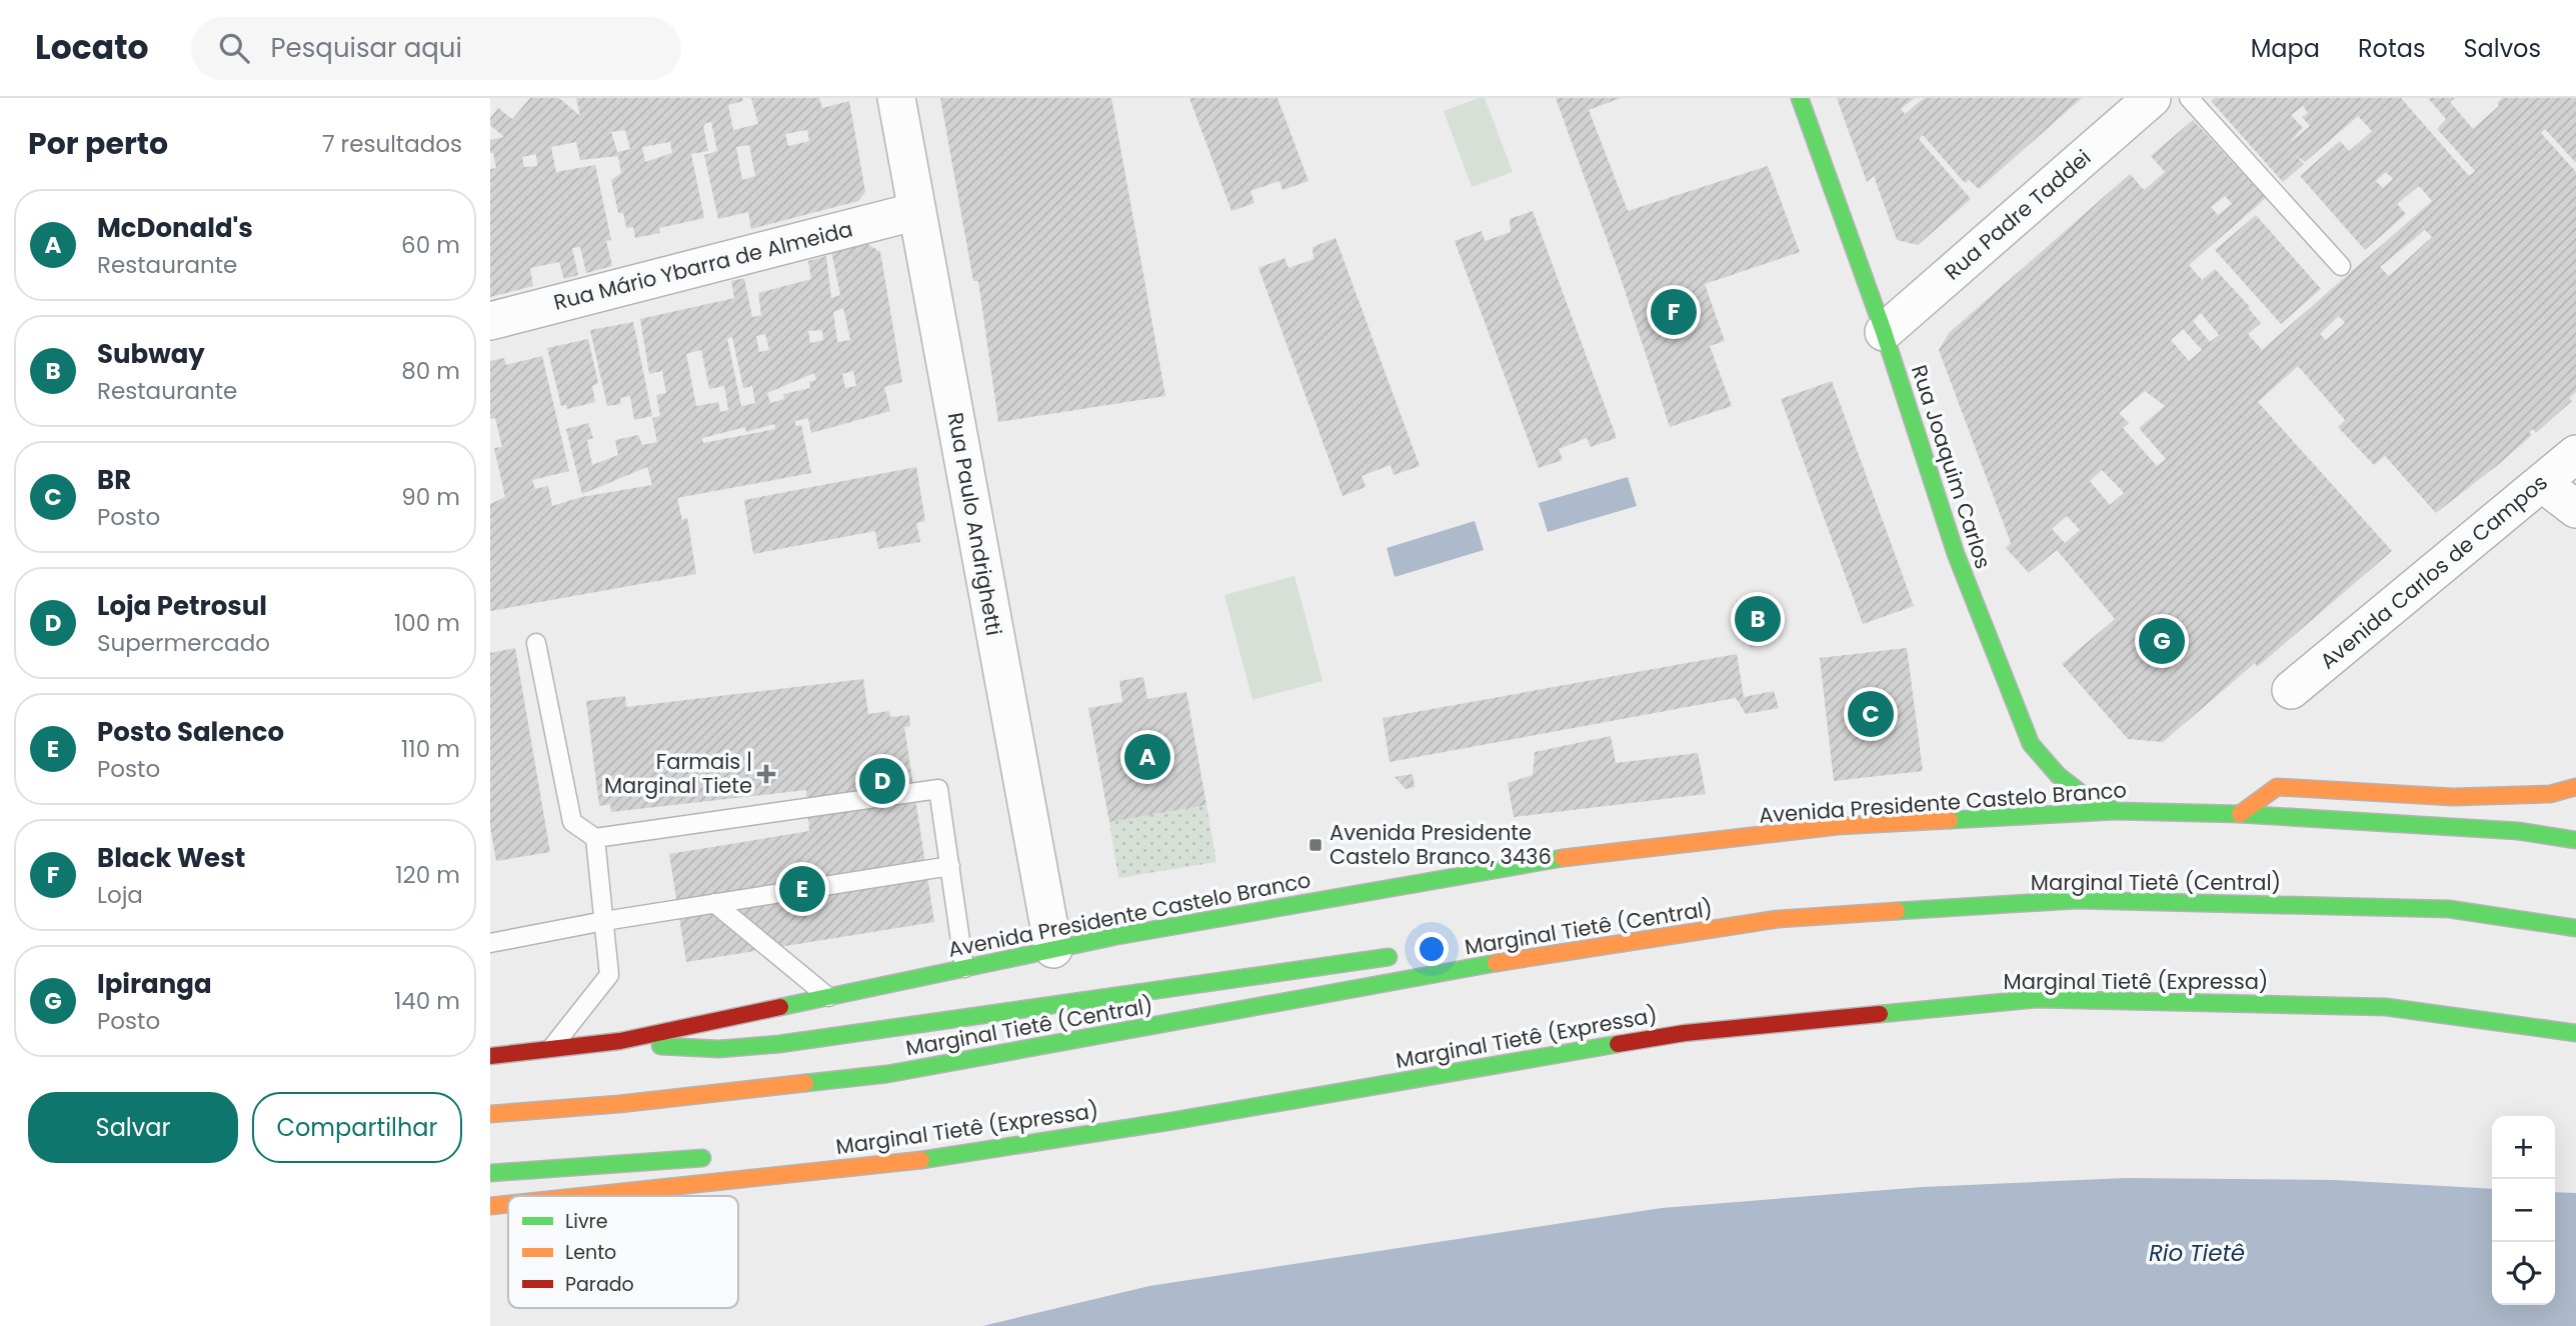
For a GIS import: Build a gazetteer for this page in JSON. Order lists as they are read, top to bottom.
{
  "streets": {
    "main road": [
      "Rua Joaquim Carlos",
      "Avenida Presidente Castelo Branco",
      "Marginal Tietê (Central)",
      "Marginal Tietê (Expressa)"
    ],
    "street": [
      "Rua Padre Taddei",
      "Rua Mário Ybarra de Almeida",
      "Rua Paulo Andrighetti",
      "Avenida Carlos de Campos"
    ]
  },
  "crossings": [
    ["Rua Padre Taddei", "Rua Joaquim Carlos"],
    ["Rua Mário Ybarra de Almeida", "Rua Paulo Andrighetti"],
    ["Rua Joaquim Carlos", "Avenida Presidente Castelo Branco"],
    ["Rua Paulo Andrighetti", "Avenida Presidente Castelo Branco"]
  ],
  "water": ["Rio Tietê"],
  "places": {
    "health": ["Farmais | Marginal Tiete"],
    "transit": ["Avenida Presidente Castelo Branco, 3436"]
  },
  "legend": ["Livre", "Lento", "Parado"],
  "page": {
    "header": "Locato",
    "search": "Pesquisar aqui",
    "nav": ["Mapa", "Rotas", "Salvos"],
    "heading": ["Por perto", "7 resultados"],
    "list": [
      {
        "mark": "A",
        "name": "McDonald's",
        "note": "Restaurante",
        "value": "60 m"
      },
      {
        "mark": "B",
        "name": "Subway",
        "note": "Restaurante",
        "value": "80 m"
      },
      {
        "mark": "C",
        "name": "BR",
        "note": "Posto",
        "value": "90 m"
      },
      {
        "mark": "D",
        "name": "Loja Petrosul",
        "note": "Supermercado",
        "value": "100 m"
      },
      {
        "mark": "E",
        "name": "Posto Salenco",
        "note": "Posto",
        "value": "110 m"
      },
      {
        "mark": "F",
        "name": "Black West",
        "note": "Loja",
        "value": "120 m"
      },
      {
        "mark": "G",
        "name": "Ipiranga",
        "note": "Posto",
        "value": "140 m"
      }
    ],
    "pins": [
      "F",
      "B",
      "G",
      "C",
      "A",
      "D",
      "E"
    ],
    "buttons": ["Salvar", "Compartilhar"],
    "map_buttons": ["+", "−"]
  }
}
